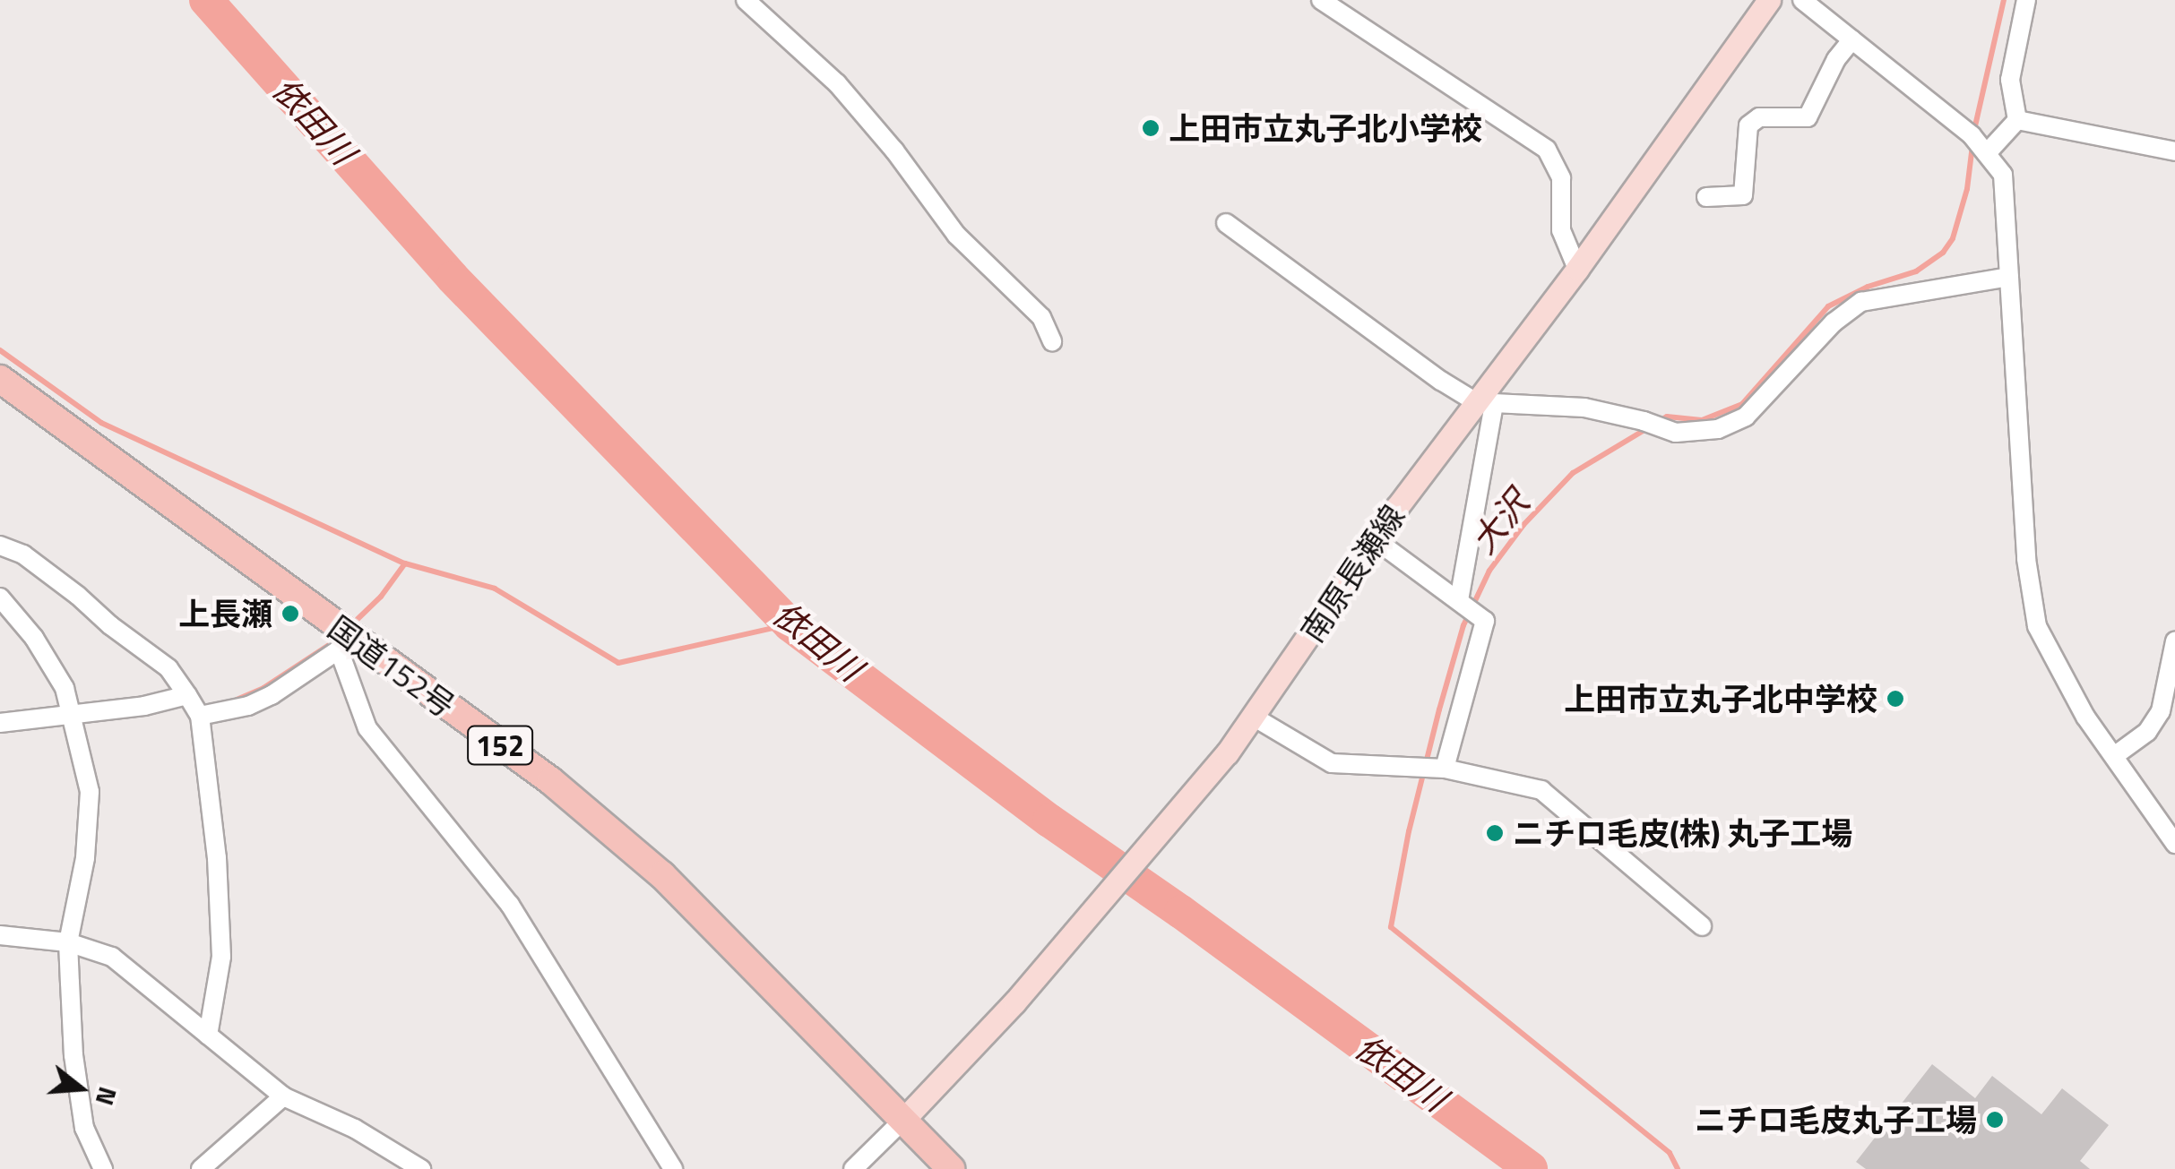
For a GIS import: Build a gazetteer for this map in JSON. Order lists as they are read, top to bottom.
{
  "streets": {
    "highway": ["国道152号", "152"],
    "main road": ["南原長瀬線"]
  },
  "crossings": [
    ["南原長瀬線", "国道152号"]
  ],
  "water": ["依田川", "大沢"],
  "places": [
    "上田市立丸子北小学校",
    "上長瀬",
    "上田市立丸子北中学校",
    "ニチロ毛皮(株) 丸子工場",
    "ニチロ毛皮丸子工場"
  ],
  "north": "right"
}
